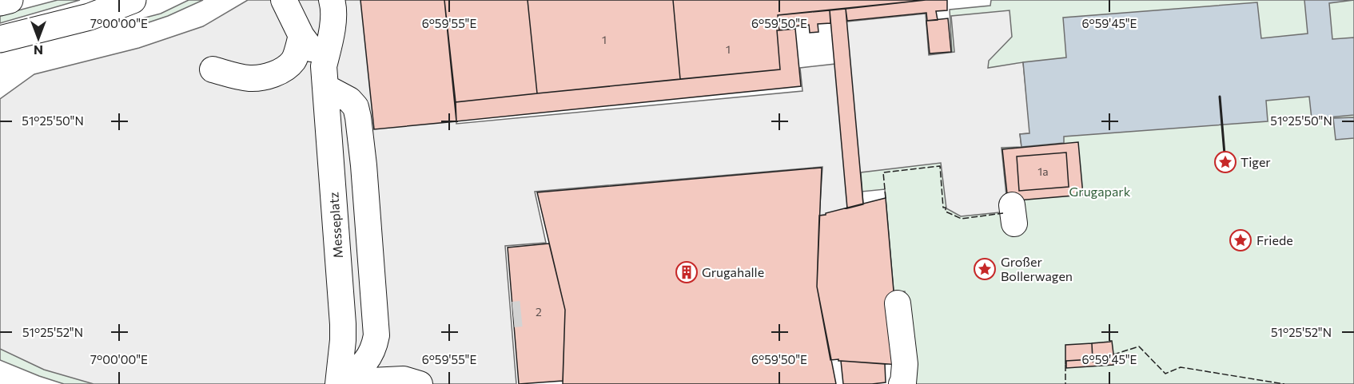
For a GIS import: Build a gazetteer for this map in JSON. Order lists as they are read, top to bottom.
{
  "streets": {
    "street": ["Messeplatz"]
  },
  "parks": ["Grugapark"],
  "places": {
    "place": ["Tiger", "Friede", "Großer Bollerwagen"],
    "building": ["Grugahalle"]
  },
  "house_numbers": [
    "1",
    "1",
    "1a",
    "2"
  ],
  "north": "bottom",
  "coordinates": [
    "7°00'00\"E",
    "6°59'55\"E",
    "6°59'50\"E",
    "6°59'45\"E",
    "51°25'50\"N",
    "51°25'52\"N"
  ]
}
